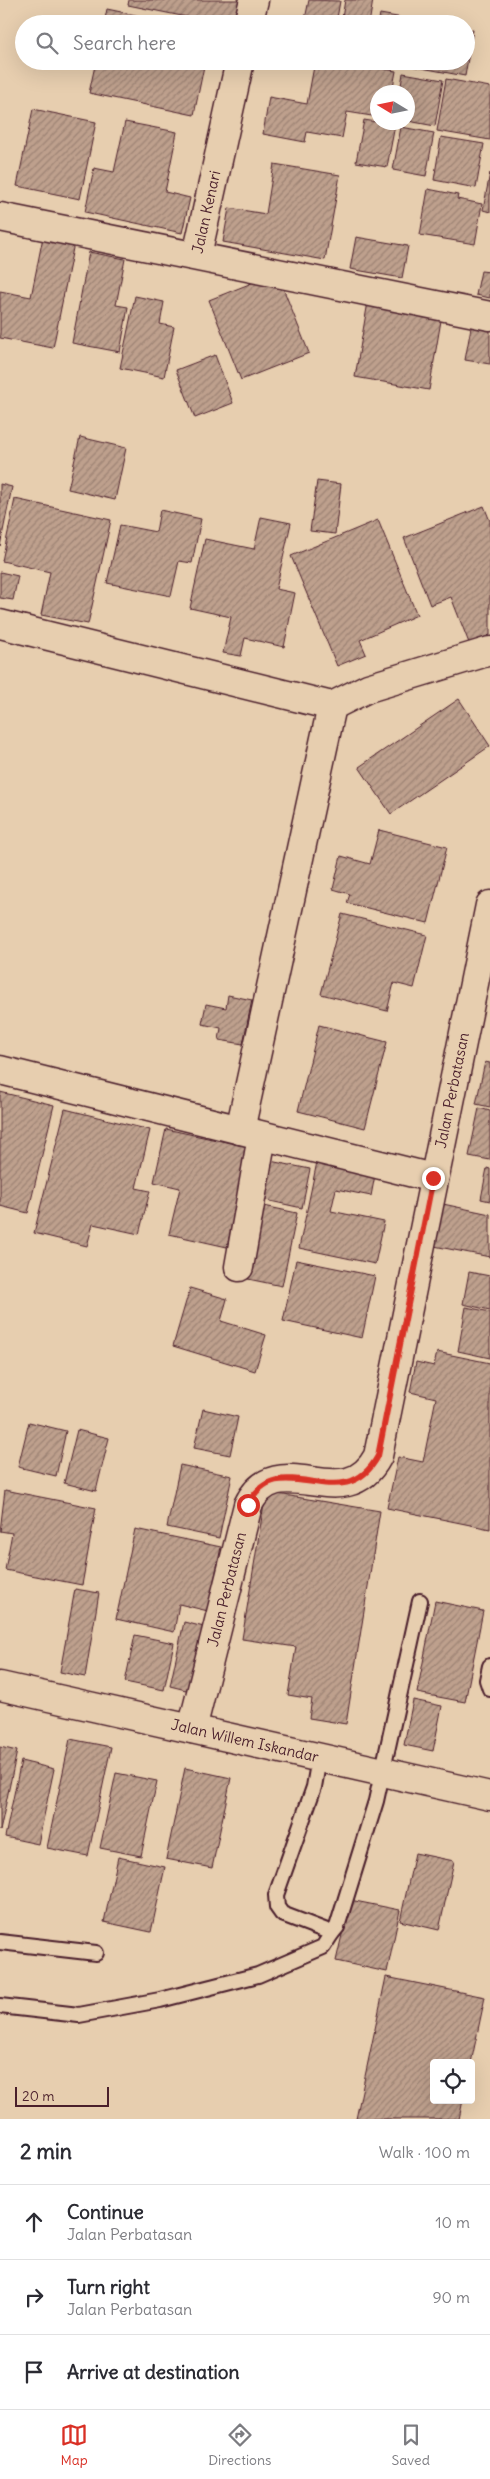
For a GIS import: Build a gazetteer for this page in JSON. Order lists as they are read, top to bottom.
{
  "streets": {
    "main road": ["Jalan Kenari", "Jalan Perbatasan", "Jalan Willem Iskandar"]
  },
  "crossings": [
    ["Jalan Perbatasan", "Jalan Willem Iskandar"]
  ],
  "scale_bar": "20 m",
  "north": "left",
  "page": {
    "search": "Search here",
    "scale": "20 m",
    "heading": ["2 min", "Walk · 100 m"],
    "list": [
      ["Continue", "Jalan Perbatasan", "10 m"],
      ["Turn right", "Jalan Perbatasan", "90 m"],
      "Arrive at destination"
    ],
    "nav": ["Map", "Directions", "Saved"]
  }
}
